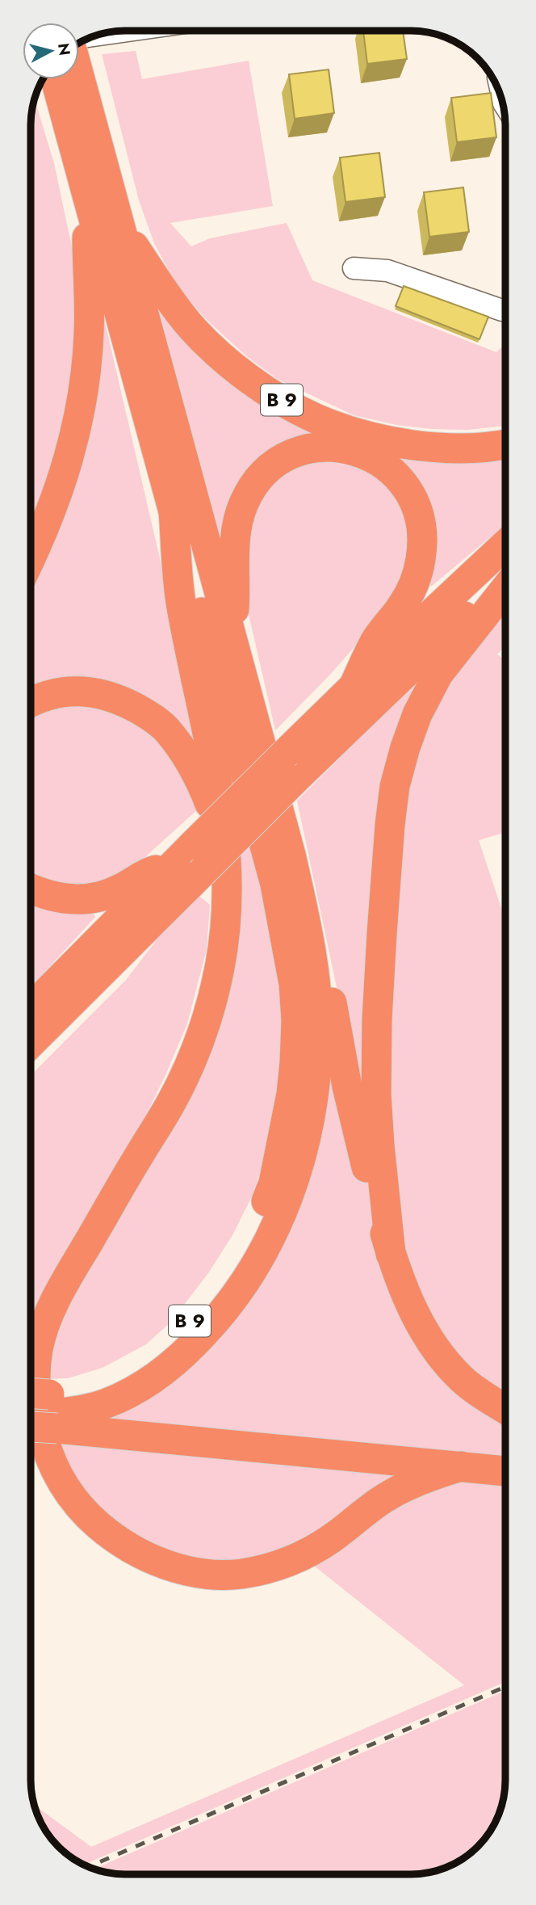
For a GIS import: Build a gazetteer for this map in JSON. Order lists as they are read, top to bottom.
{
  "streets": {
    "highway": ["B 9"]
  },
  "north": "right"
}
